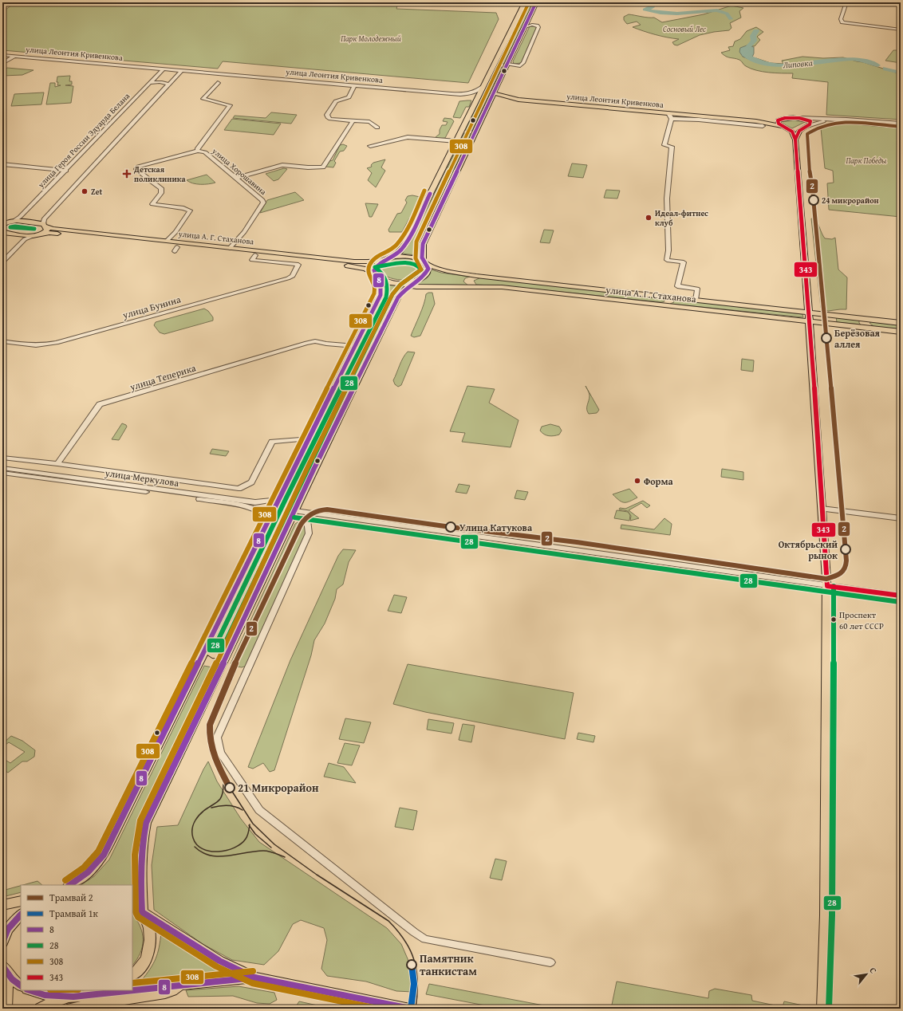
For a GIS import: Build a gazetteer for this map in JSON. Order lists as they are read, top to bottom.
{
  "streets": {
    "main road": ["улица Леонтия Кривенкова", "улица А. Г. Стаханова"],
    "street": [
      "улица Героя России Эдуарда Белана",
      "улица Хорошавина",
      "улица Бунина",
      "улица Теперика",
      "улица Меркулова"
    ]
  },
  "crossings": [
    ["улица Леонтия Кривенкова", "улица Героя России Эдуарда Белана"],
    ["улица Героя России Эдуарда Белана", "улица А. Г. Стаханова"],
    ["улица Хорошавина", "улица А. Г. Стаханова"],
    ["улица А. Г. Стаханова", "улица Бунина"]
  ],
  "water": ["Липовка"],
  "parks": ["Сосновый Лес", "Парк Молодежный", "Парк Победы"],
  "places": {
    "health": ["Детская поликлиника"],
    "other": [
      "Zet",
      "24 микрорайон",
      "Идеал-фитнес клуб",
      "Берёзовая аллея",
      "Форма",
      "Улица Катукова",
      "Октябрьский рынок",
      "Проспект 60 лет СССР",
      "21 Микрорайон",
      "Памятник танкистам"
    ]
  },
  "lines": [
    "transit line 8",
    "transit line 308",
    "transit line 343",
    "tram line 2",
    "transit line 28",
    "tram line 1к"
  ],
  "legend": [
    "Трамвай 2",
    "Трамвай 1к",
    "8",
    "28",
    "308",
    "343"
  ],
  "north": "top right"
}
